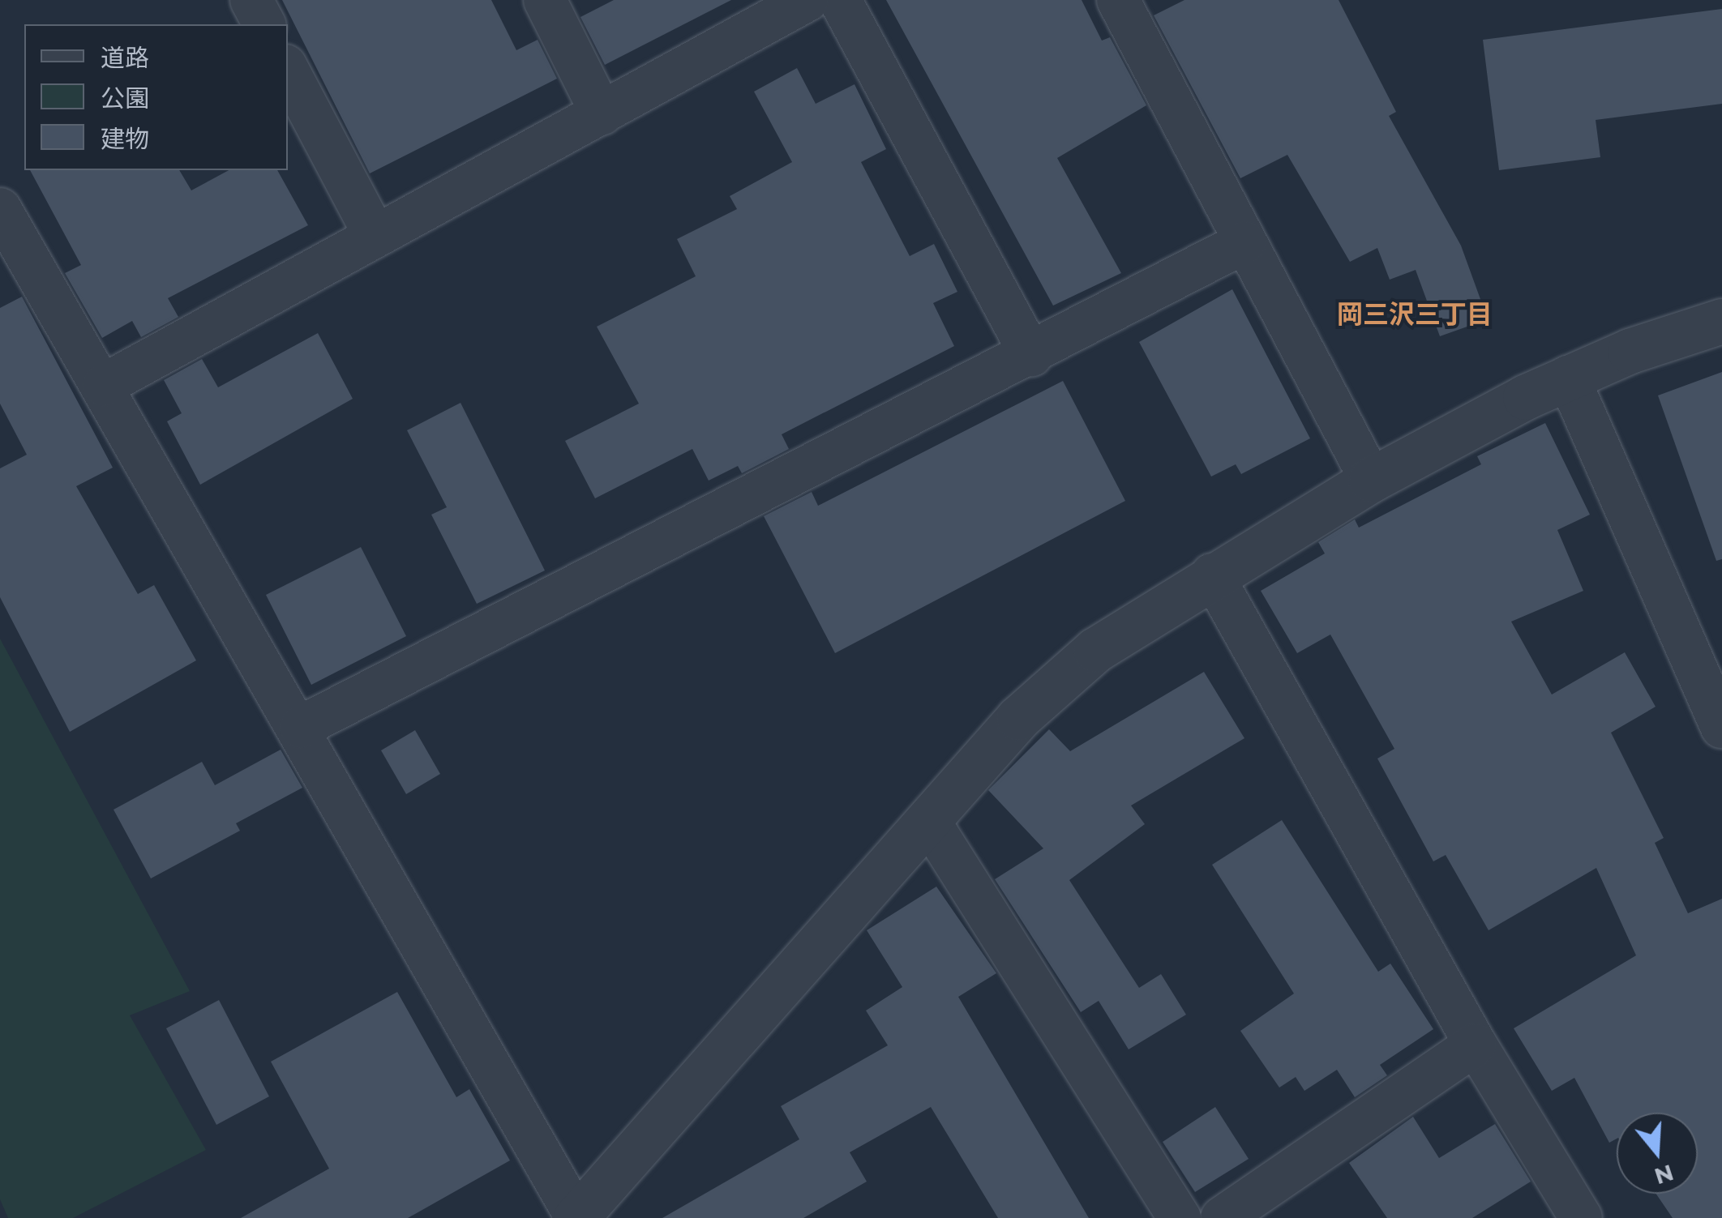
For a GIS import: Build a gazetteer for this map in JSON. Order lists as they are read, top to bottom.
{
  "districts": ["岡三沢三丁目"],
  "legend": ["道路", "公園", "建物"],
  "north": "bottom"
}
